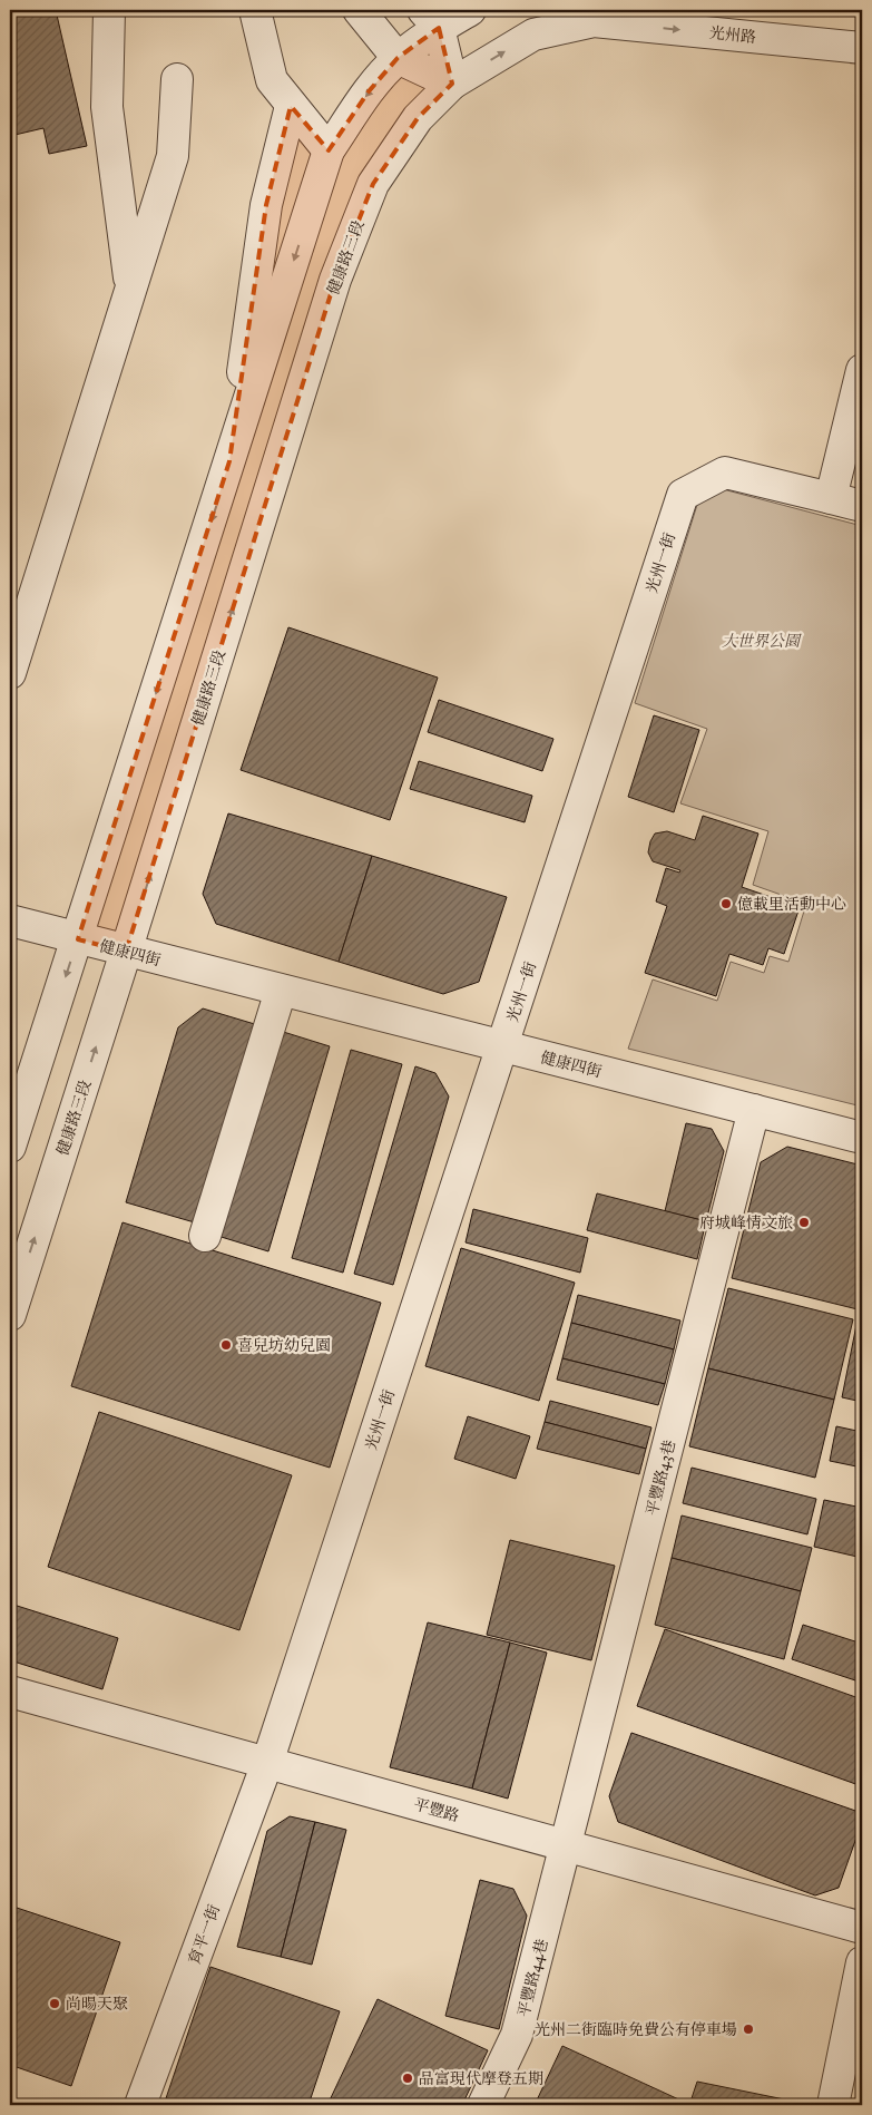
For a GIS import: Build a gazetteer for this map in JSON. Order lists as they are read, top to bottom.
{
  "streets": {
    "street": [
      "光州路",
      "健康路三段",
      "光州一街",
      "健康四街",
      "平豐路43巷",
      "平豐路",
      "育平一街",
      "平豐路44巷"
    ]
  },
  "crossings": [
    ["光州路", "健康路三段"],
    ["健康路三段", "健康四街"],
    ["光州一街", "健康四街"],
    ["光州一街", "平豐路"],
    ["光州一街", "育平一街"],
    ["健康四街", "平豐路43巷"],
    ["平豐路43巷", "平豐路"],
    ["平豐路43巷", "平豐路44巷"],
    ["平豐路", "育平一街"],
    ["平豐路", "平豐路44巷"]
  ],
  "one_way": ["光州路"],
  "parks": ["大世界公園"],
  "places": [
    "億載里活動中心",
    "府城峰情文旅",
    "喜兒坊幼兒園",
    "尚暘天聚",
    "光州二街臨時免費公有停車場",
    "品富現代摩登五期"
  ]
}
